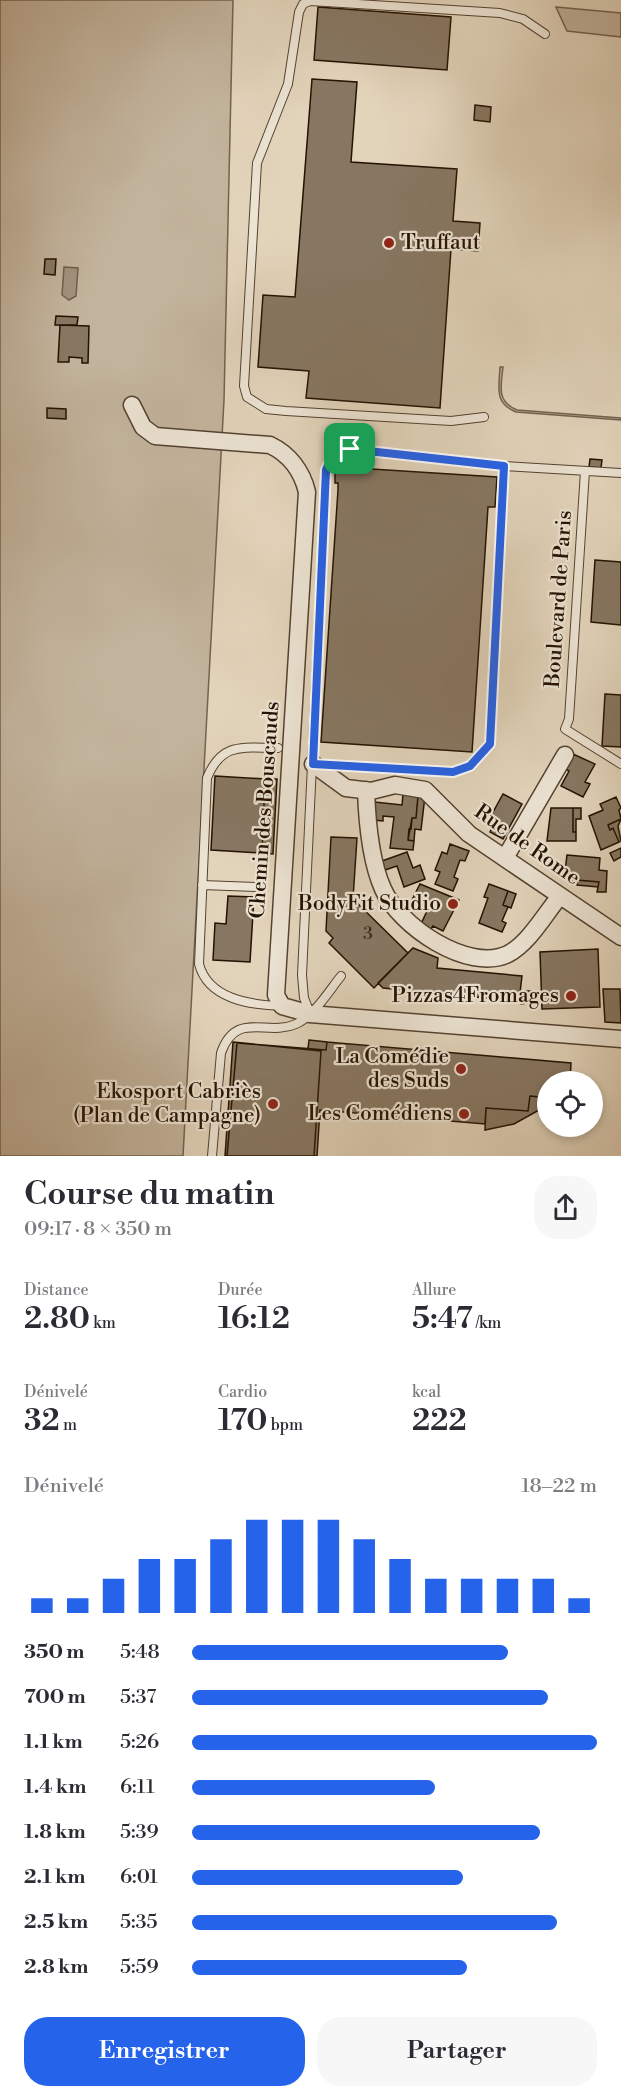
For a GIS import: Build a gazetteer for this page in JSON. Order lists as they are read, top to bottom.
{
  "streets": {
    "street": ["Chemin des Bouscauds", "Rue de Rome"],
    "lane": ["Boulevard de Paris"]
  },
  "places": [
    "Truffaut",
    "BodyFit Studio",
    "Pizzas4Fromages",
    "La Comédie des Suds",
    "Ekosport Cabriès (Plan de Campagne)",
    "Les Comédiens"
  ],
  "house_numbers": ["3"],
  "page": {
    "heading": ["Course du matin", "09:17 · 8 × 350 m"],
    "stats": [
      ["Distance", "2.80 km"],
      ["Durée", "16:12"],
      ["Allure", "5:47 /km"],
      ["Dénivelé", "32 m"],
      ["Cardio", "170 bpm"],
      ["kcal", "222"]
    ],
    "chart": ["Dénivelé", "18–22 m"],
    "list": [
      {
        "name": "350 m",
        "note": "5:48"
      },
      {
        "name": "700 m",
        "note": "5:37"
      },
      {
        "name": "1.1 km",
        "note": "5:26"
      },
      {
        "name": "1.4 km",
        "note": "6:11"
      },
      {
        "name": "1.8 km",
        "note": "5:39"
      },
      {
        "name": "2.1 km",
        "note": "6:01"
      },
      {
        "name": "2.5 km",
        "note": "5:35"
      },
      {
        "name": "2.8 km",
        "note": "5:59"
      }
    ],
    "buttons": ["Enregistrer", "Partager"]
  }
}
